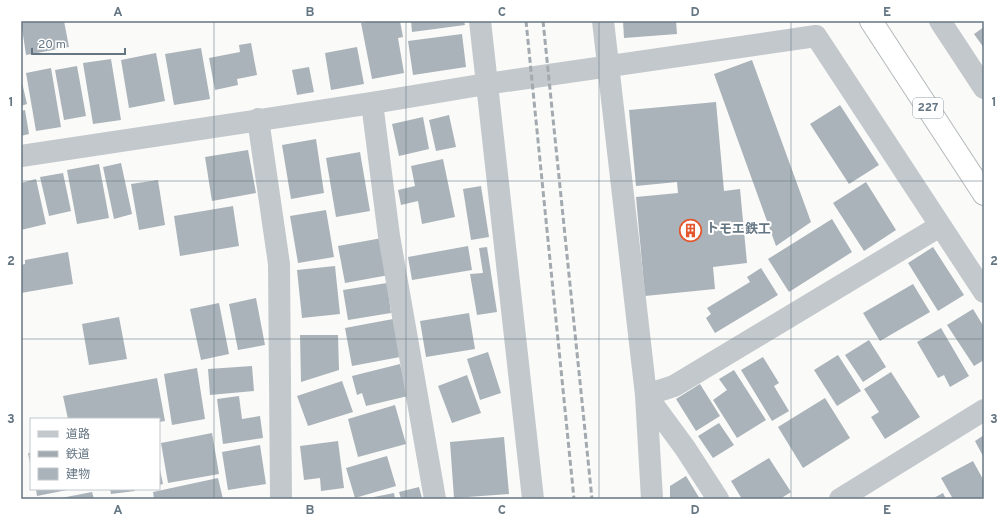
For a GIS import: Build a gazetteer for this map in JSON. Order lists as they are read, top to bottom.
{
  "streets": {
    "highway": ["227"]
  },
  "places": {
    "building": ["トモエ鉄工"]
  },
  "legend": ["道路", "鉄道", "建物"],
  "scale_bar": "20 m",
  "grid": {
    "columns": [
      "A",
      "B",
      "C",
      "D",
      "E"
    ],
    "rows": ["1", "2", "3"]
  }
}
